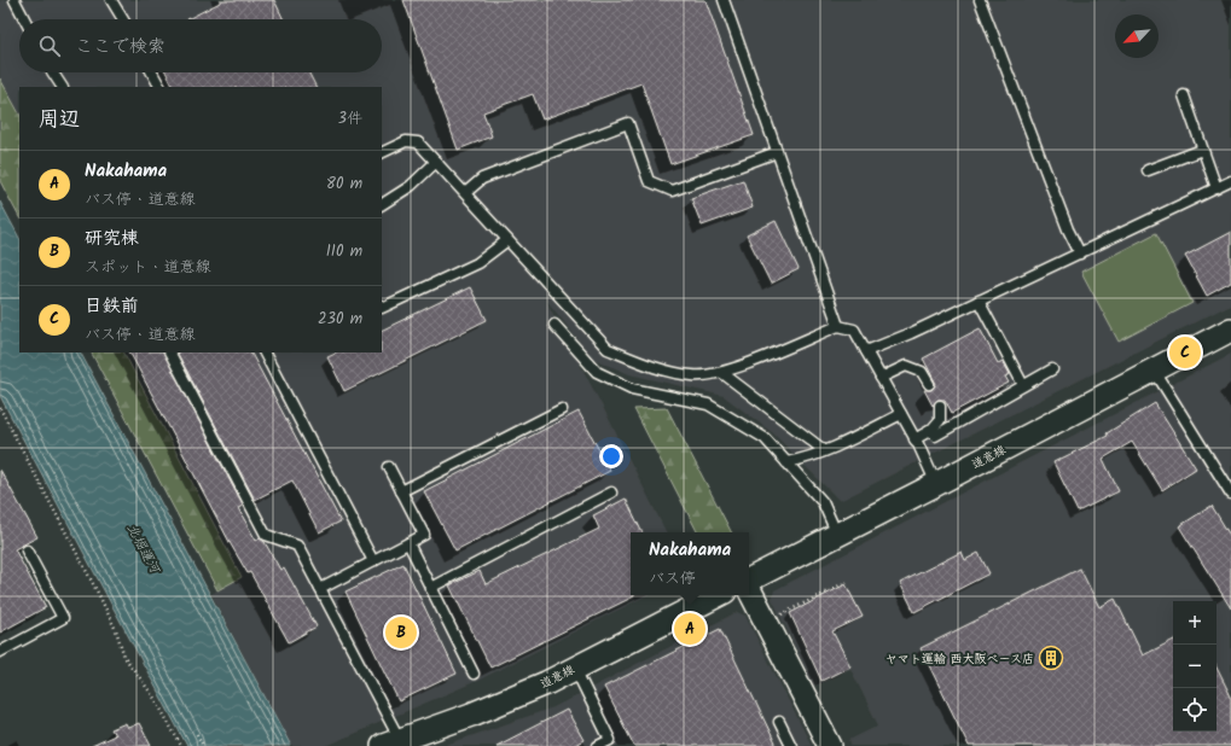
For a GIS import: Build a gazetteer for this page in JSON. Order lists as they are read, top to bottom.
{
  "streets": {
    "street": ["道意線"]
  },
  "water": ["北堀運河"],
  "places": {
    "building": ["ヤマト運輸 西大阪ベース店"]
  },
  "north": "bottom left",
  "page": {
    "search": "ここで検索",
    "heading": ["周辺", "3件"],
    "list": [
      {
        "mark": "A",
        "name": "Nakahama",
        "note": "バス停 · 道意線",
        "value": "80 m"
      },
      {
        "mark": "B",
        "name": "研究棟",
        "note": "スポット · 道意線",
        "value": "110 m"
      },
      {
        "mark": "C",
        "name": "日鉄前",
        "note": "バス停 · 道意線",
        "value": "230 m"
      }
    ],
    "pins": ["C", "A", "B"],
    "popup": ["Nakahama", "バス停"],
    "map_buttons": ["+", "−"]
  }
}
